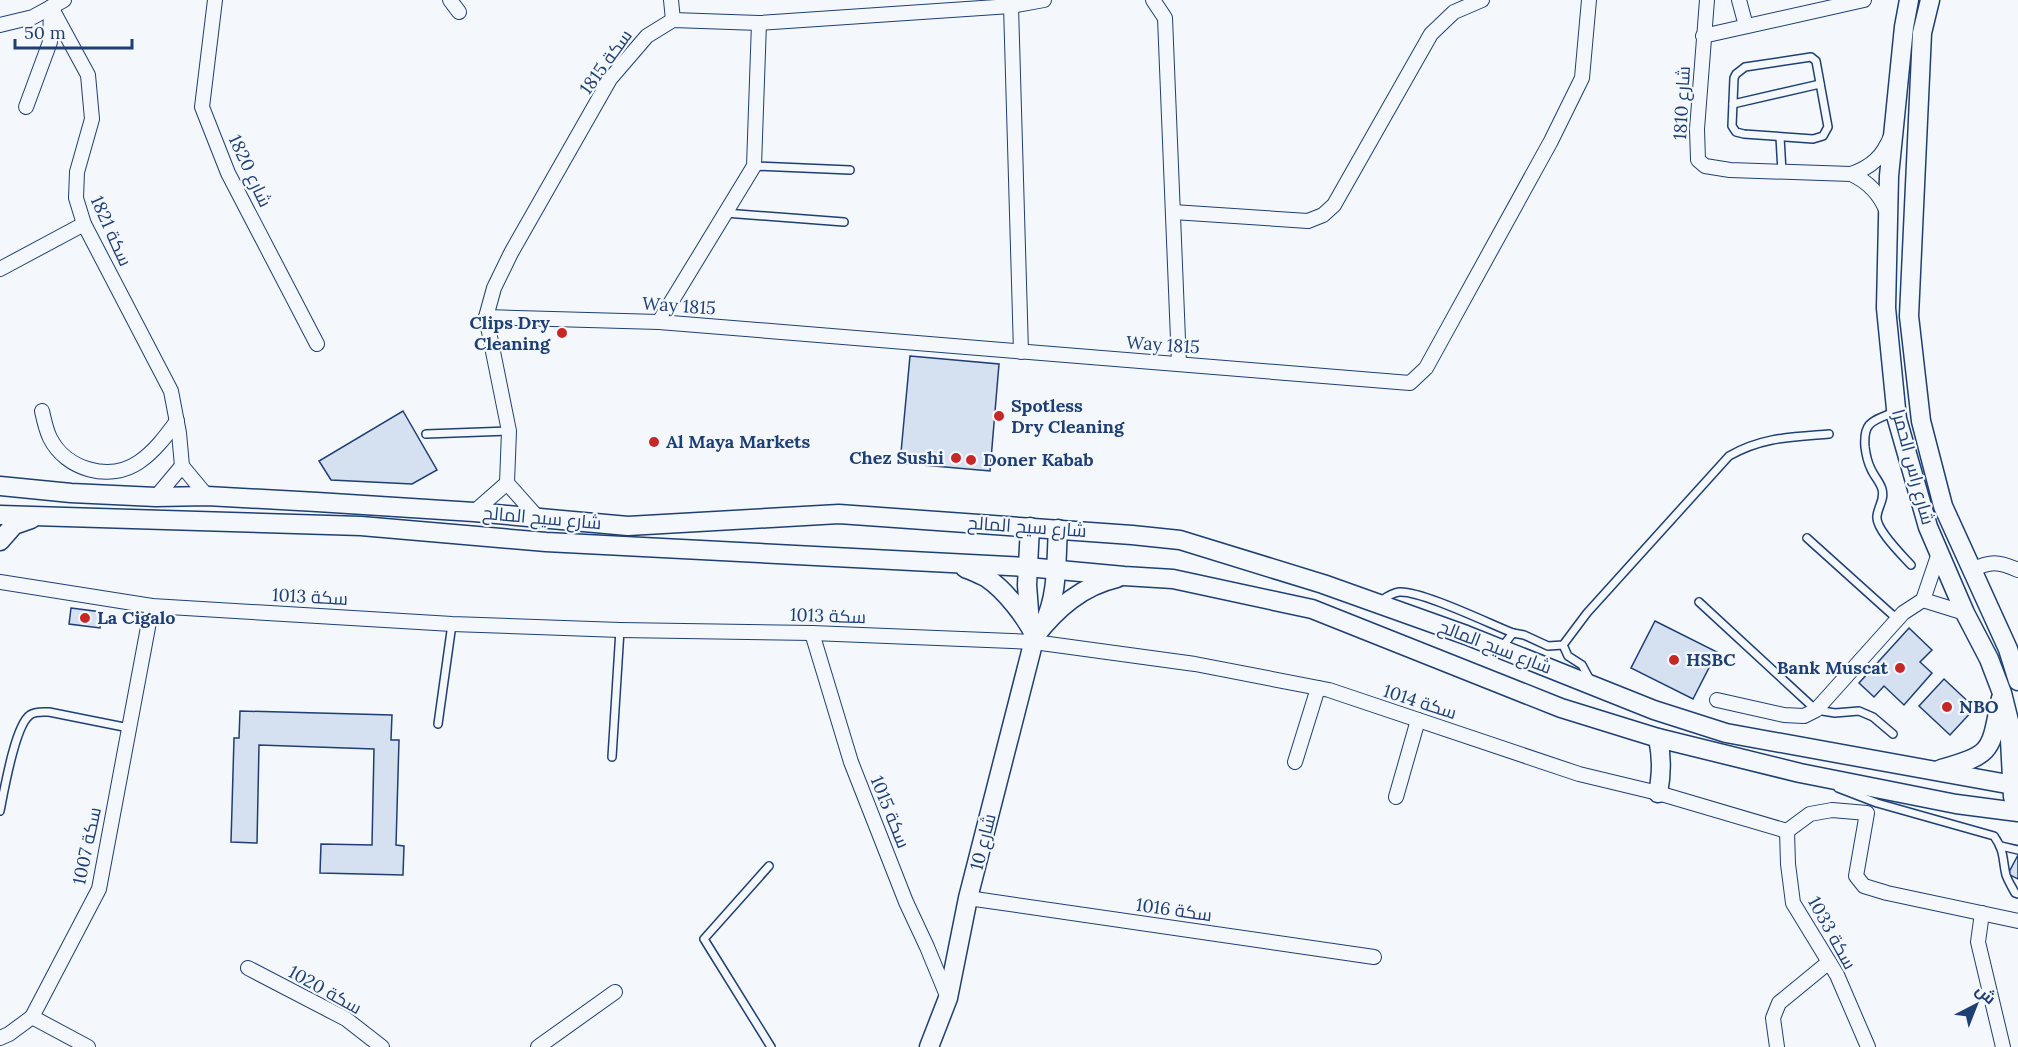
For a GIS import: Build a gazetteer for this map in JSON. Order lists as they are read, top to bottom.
{
  "streets": {
    "street": [
      "سكة 1815",
      "شارع 1810",
      "1820 شارع",
      "سكة 1821",
      "Way 1815",
      "شارع راس الحمرا",
      "شارع سيح المالح",
      "سكة 1013",
      "سكة 1014",
      "سكة 1015",
      "شارع 10",
      "سكة 1007",
      "سكة 1016",
      "سكة 1033",
      "سكة 1020"
    ]
  },
  "crossings": [
    ["سكة 1815", "Way 1815"],
    ["شارع 1810", "شارع راس الحمرا"],
    ["شارع راس الحمرا", "شارع سيح المالح"],
    ["شارع سيح المالح", "شارع 10"],
    ["سكة 1013", "سكة 1014"],
    ["سكة 1013", "سكة 1015"],
    ["سكة 1013", "شارع 10"],
    ["سكة 1013", "سكة 1007"],
    ["سكة 1014", "شارع 10"],
    ["سكة 1014", "سكة 1033"],
    ["سكة 1015", "شارع 10"],
    ["شارع 10", "سكة 1016"]
  ],
  "places": [
    "Clips Dry Cleaning",
    "Spotless Dry Cleaning",
    "Al Maya Markets",
    "Chez Sushi",
    "Doner Kabab",
    "La Cigalo",
    "HSBC",
    "Bank Muscat",
    "NBO"
  ],
  "scale_bar": "50 m",
  "north": "top right"
}
